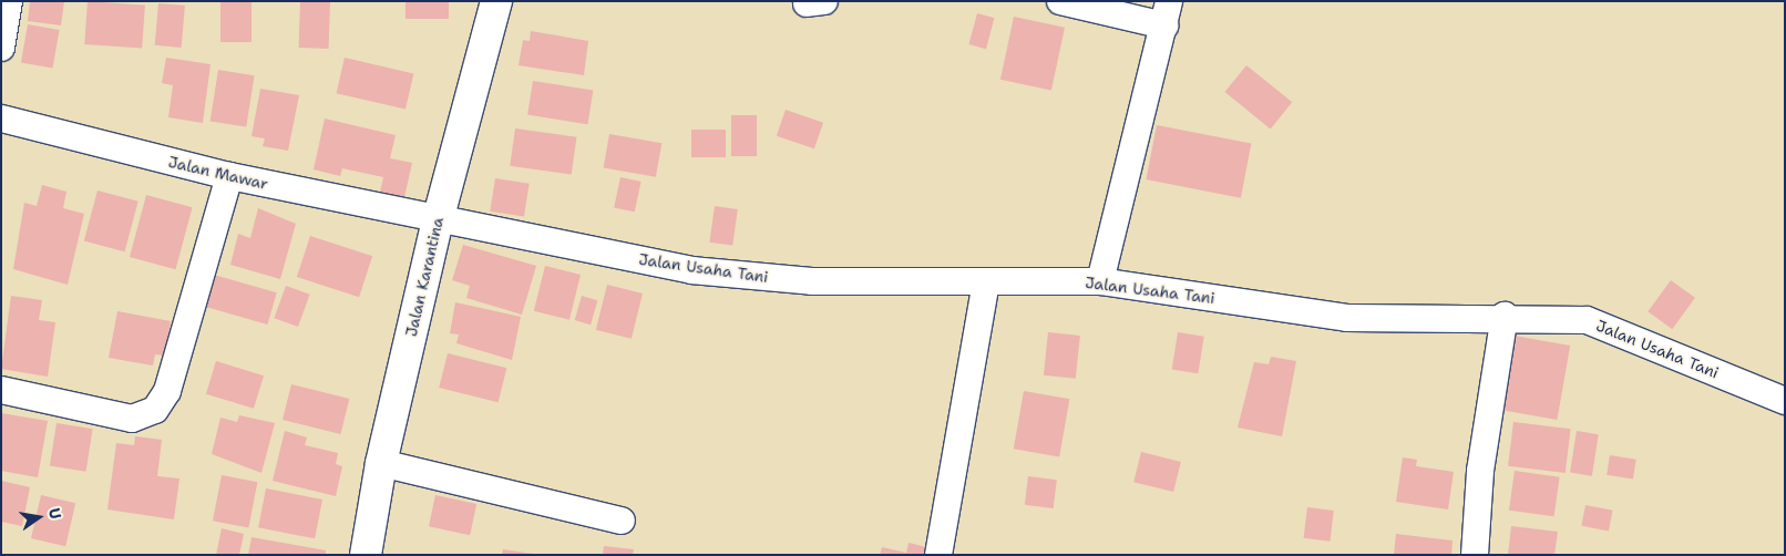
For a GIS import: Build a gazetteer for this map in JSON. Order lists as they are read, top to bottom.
{
  "streets": {
    "street": ["Jalan Mawar", "Jalan Usaha Tani", "Jalan Karantina"]
  },
  "crossings": [
    ["Jalan Mawar", "Jalan Usaha Tani"],
    ["Jalan Mawar", "Jalan Karantina"],
    ["Jalan Usaha Tani", "Jalan Karantina"]
  ],
  "north": "right"
}
